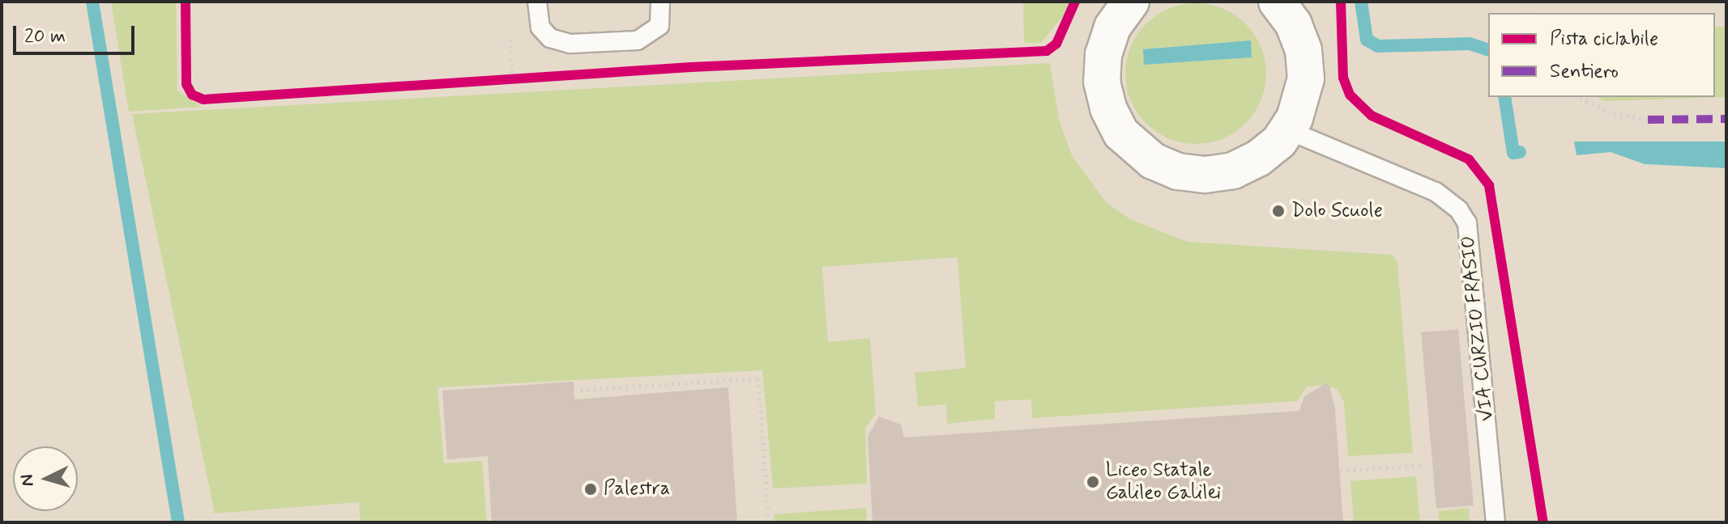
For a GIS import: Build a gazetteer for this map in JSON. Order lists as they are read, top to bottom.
{
  "streets": {
    "lane": ["VIA CURZIO FRASIO"]
  },
  "places": ["Dolo Scuole", "Liceo Statale Galileo Galilei", "Palestra"],
  "legend": ["Pista ciclabile", "Sentiero"],
  "scale_bar": "20 m",
  "north": "left"
}
